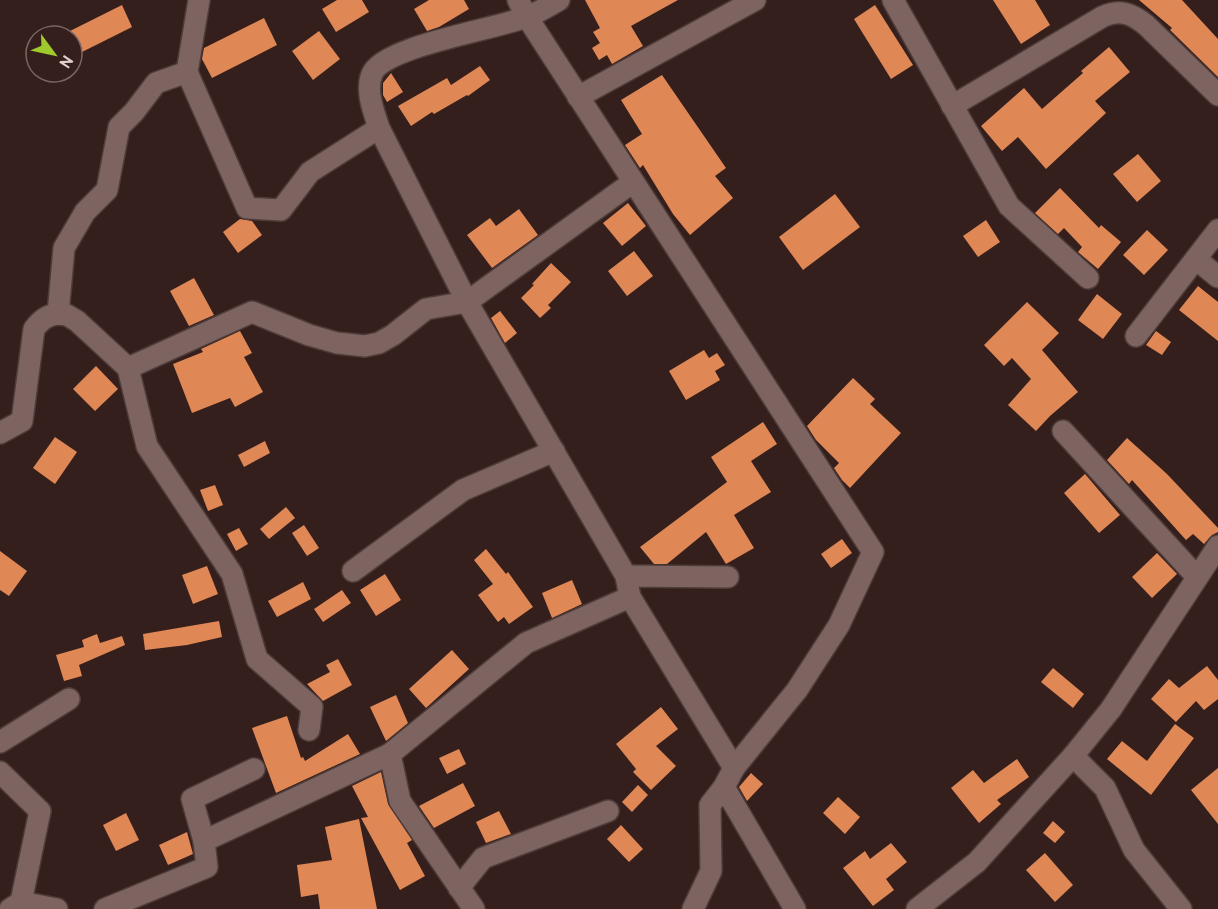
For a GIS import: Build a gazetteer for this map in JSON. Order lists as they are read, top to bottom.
{
  "north": "bottom right"
}
